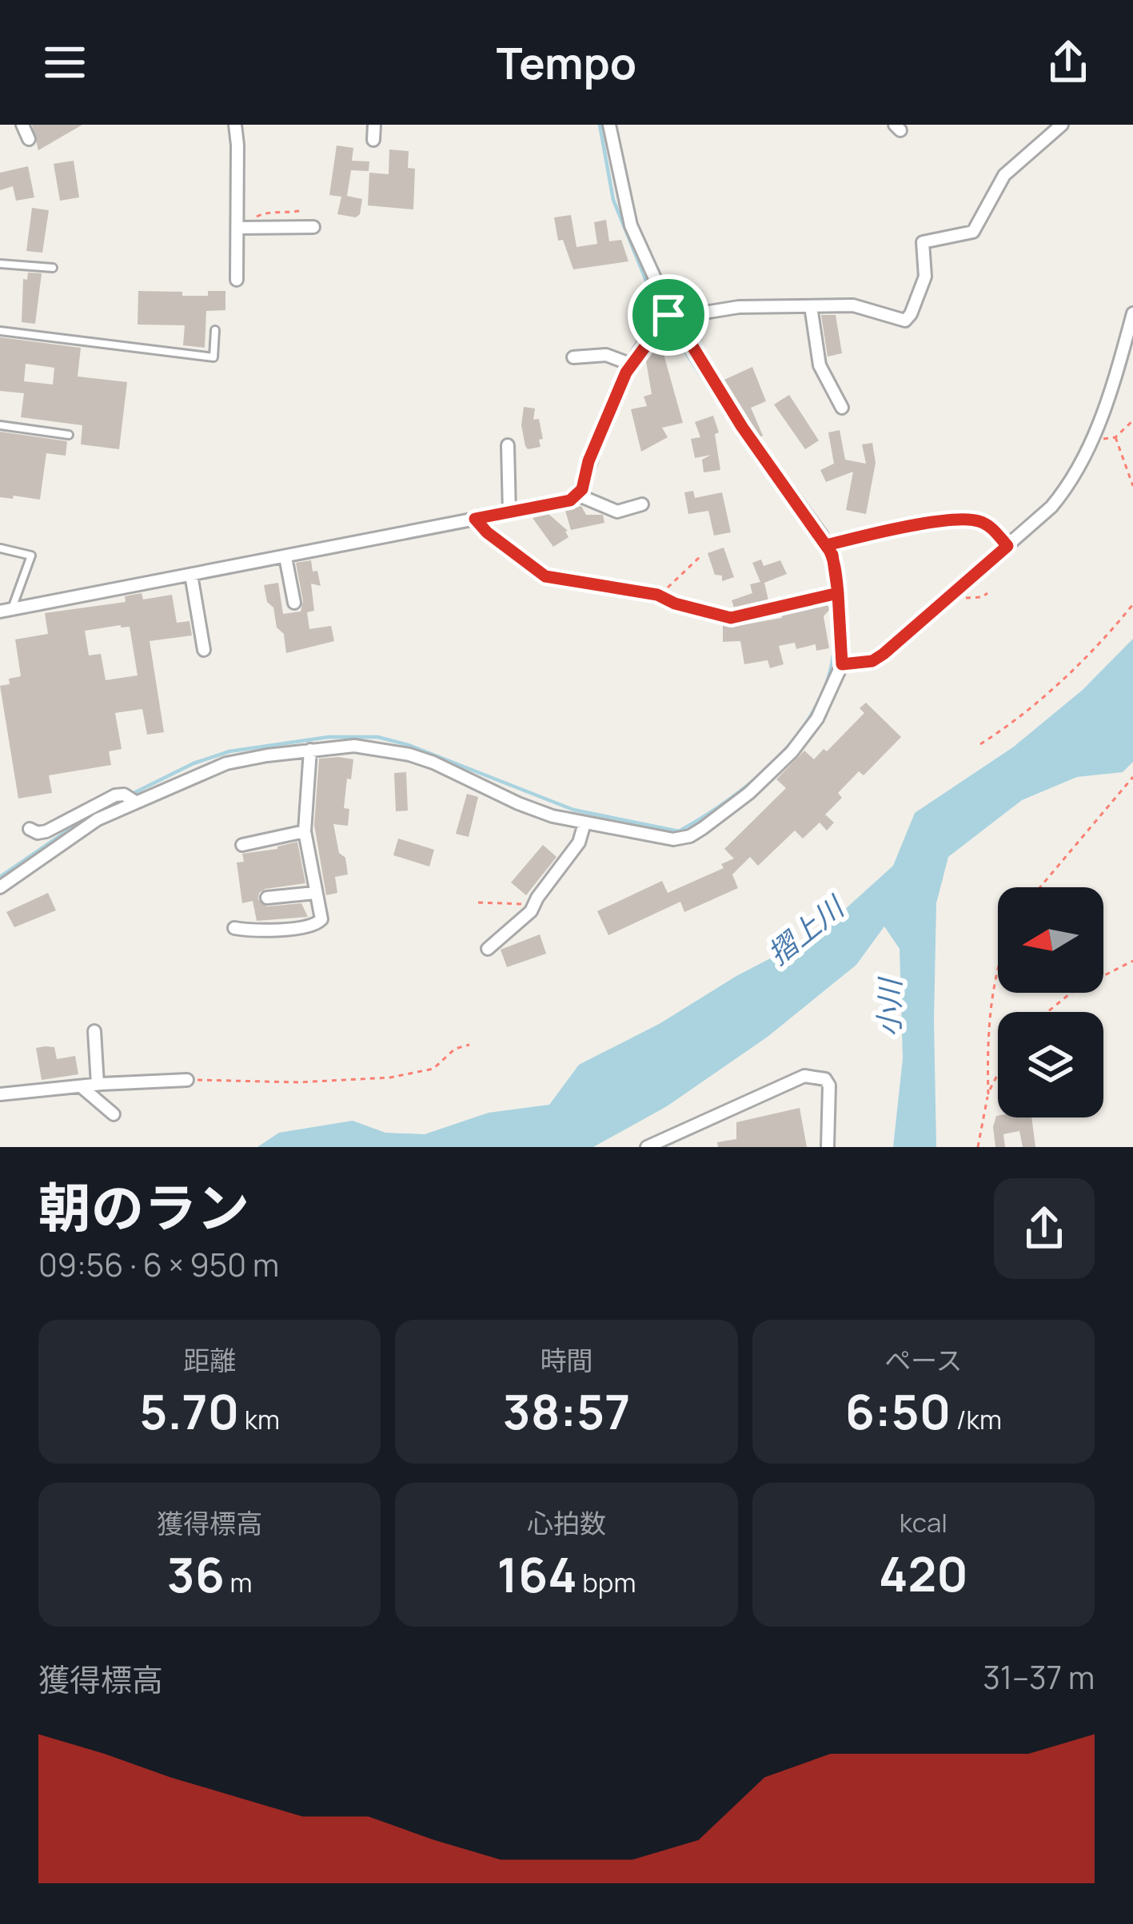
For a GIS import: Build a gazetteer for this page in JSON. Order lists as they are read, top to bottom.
{
  "water": ["摺上川", "小川"],
  "north": "left",
  "page": {
    "header": "Tempo",
    "heading": ["朝のラン", "09:56 · 6 × 950 m"],
    "stats": [
      ["距離", "5.70 km"],
      ["時間", "38:57"],
      ["ペース", "6:50 /km"],
      ["獲得標高", "36 m"],
      ["心拍数", "164 bpm"],
      ["kcal", "420"]
    ],
    "chart": ["獲得標高", "31–37 m"]
  }
}
